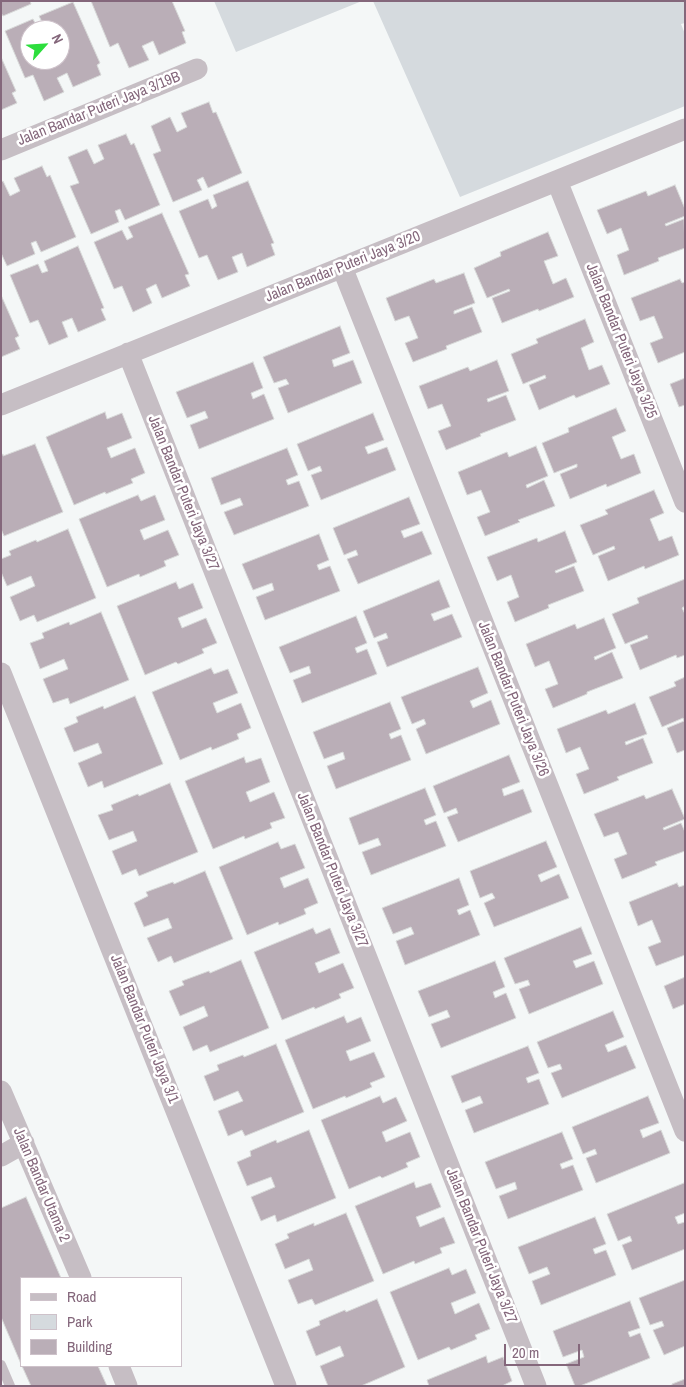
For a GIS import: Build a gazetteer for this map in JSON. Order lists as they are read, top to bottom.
{
  "streets": {
    "street": [
      "Jalan Bandar Puteri Jaya 3/19B",
      "Jalan Bandar Puteri Jaya 3/20",
      "Jalan Bandar Puteri Jaya 3/25",
      "Jalan Bandar Puteri Jaya 3/27",
      "Jalan Bandar Puteri Jaya 3/26",
      "Jalan Bandar Puteri Jaya 3/1",
      "Jalan Bandar Utama 2"
    ]
  },
  "crossings": [
    ["Jalan Bandar Puteri Jaya 3/20", "Jalan Bandar Puteri Jaya 3/25"],
    ["Jalan Bandar Puteri Jaya 3/20", "Jalan Bandar Puteri Jaya 3/27"],
    ["Jalan Bandar Puteri Jaya 3/20", "Jalan Bandar Puteri Jaya 3/26"]
  ],
  "legend": ["Road", "Park", "Building"],
  "scale_bar": "20 m",
  "north": "top right"
}
